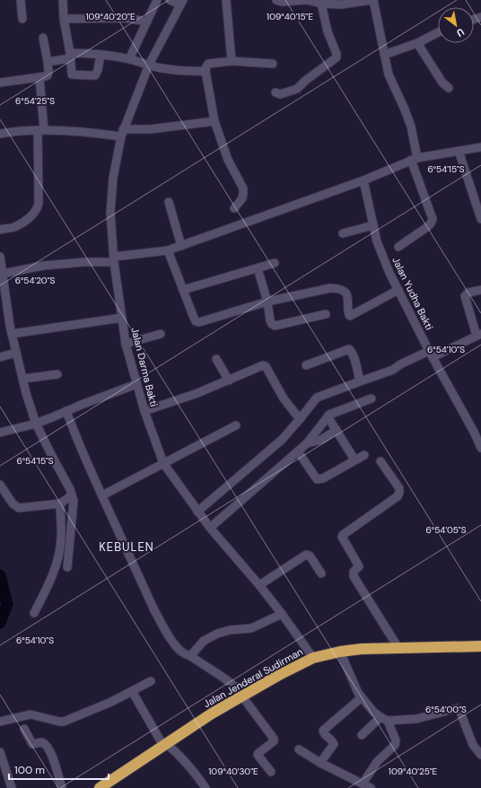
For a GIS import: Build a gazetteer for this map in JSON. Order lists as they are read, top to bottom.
{
  "streets": {
    "highway": ["Jalan Jenderal Sudirman"],
    "street": ["Jalan Yudha Bakti", "Jalan Darma Bakti"]
  },
  "crossings": [
    ["Jalan Darma Bakti", "Jalan Jenderal Sudirman"]
  ],
  "districts": ["KEBULEN"],
  "scale_bar": "100 m",
  "north": "bottom right",
  "coordinates": [
    "109°40'20\"E",
    "109°40'15\"E",
    "6°54'25\"S",
    "6°54'15\"S",
    "6°54'20\"S",
    "6°54'10\"S",
    "6°54'05\"S",
    "6°54'00\"S",
    "109°40'30\"E",
    "109°40'25\"E"
  ]
}
